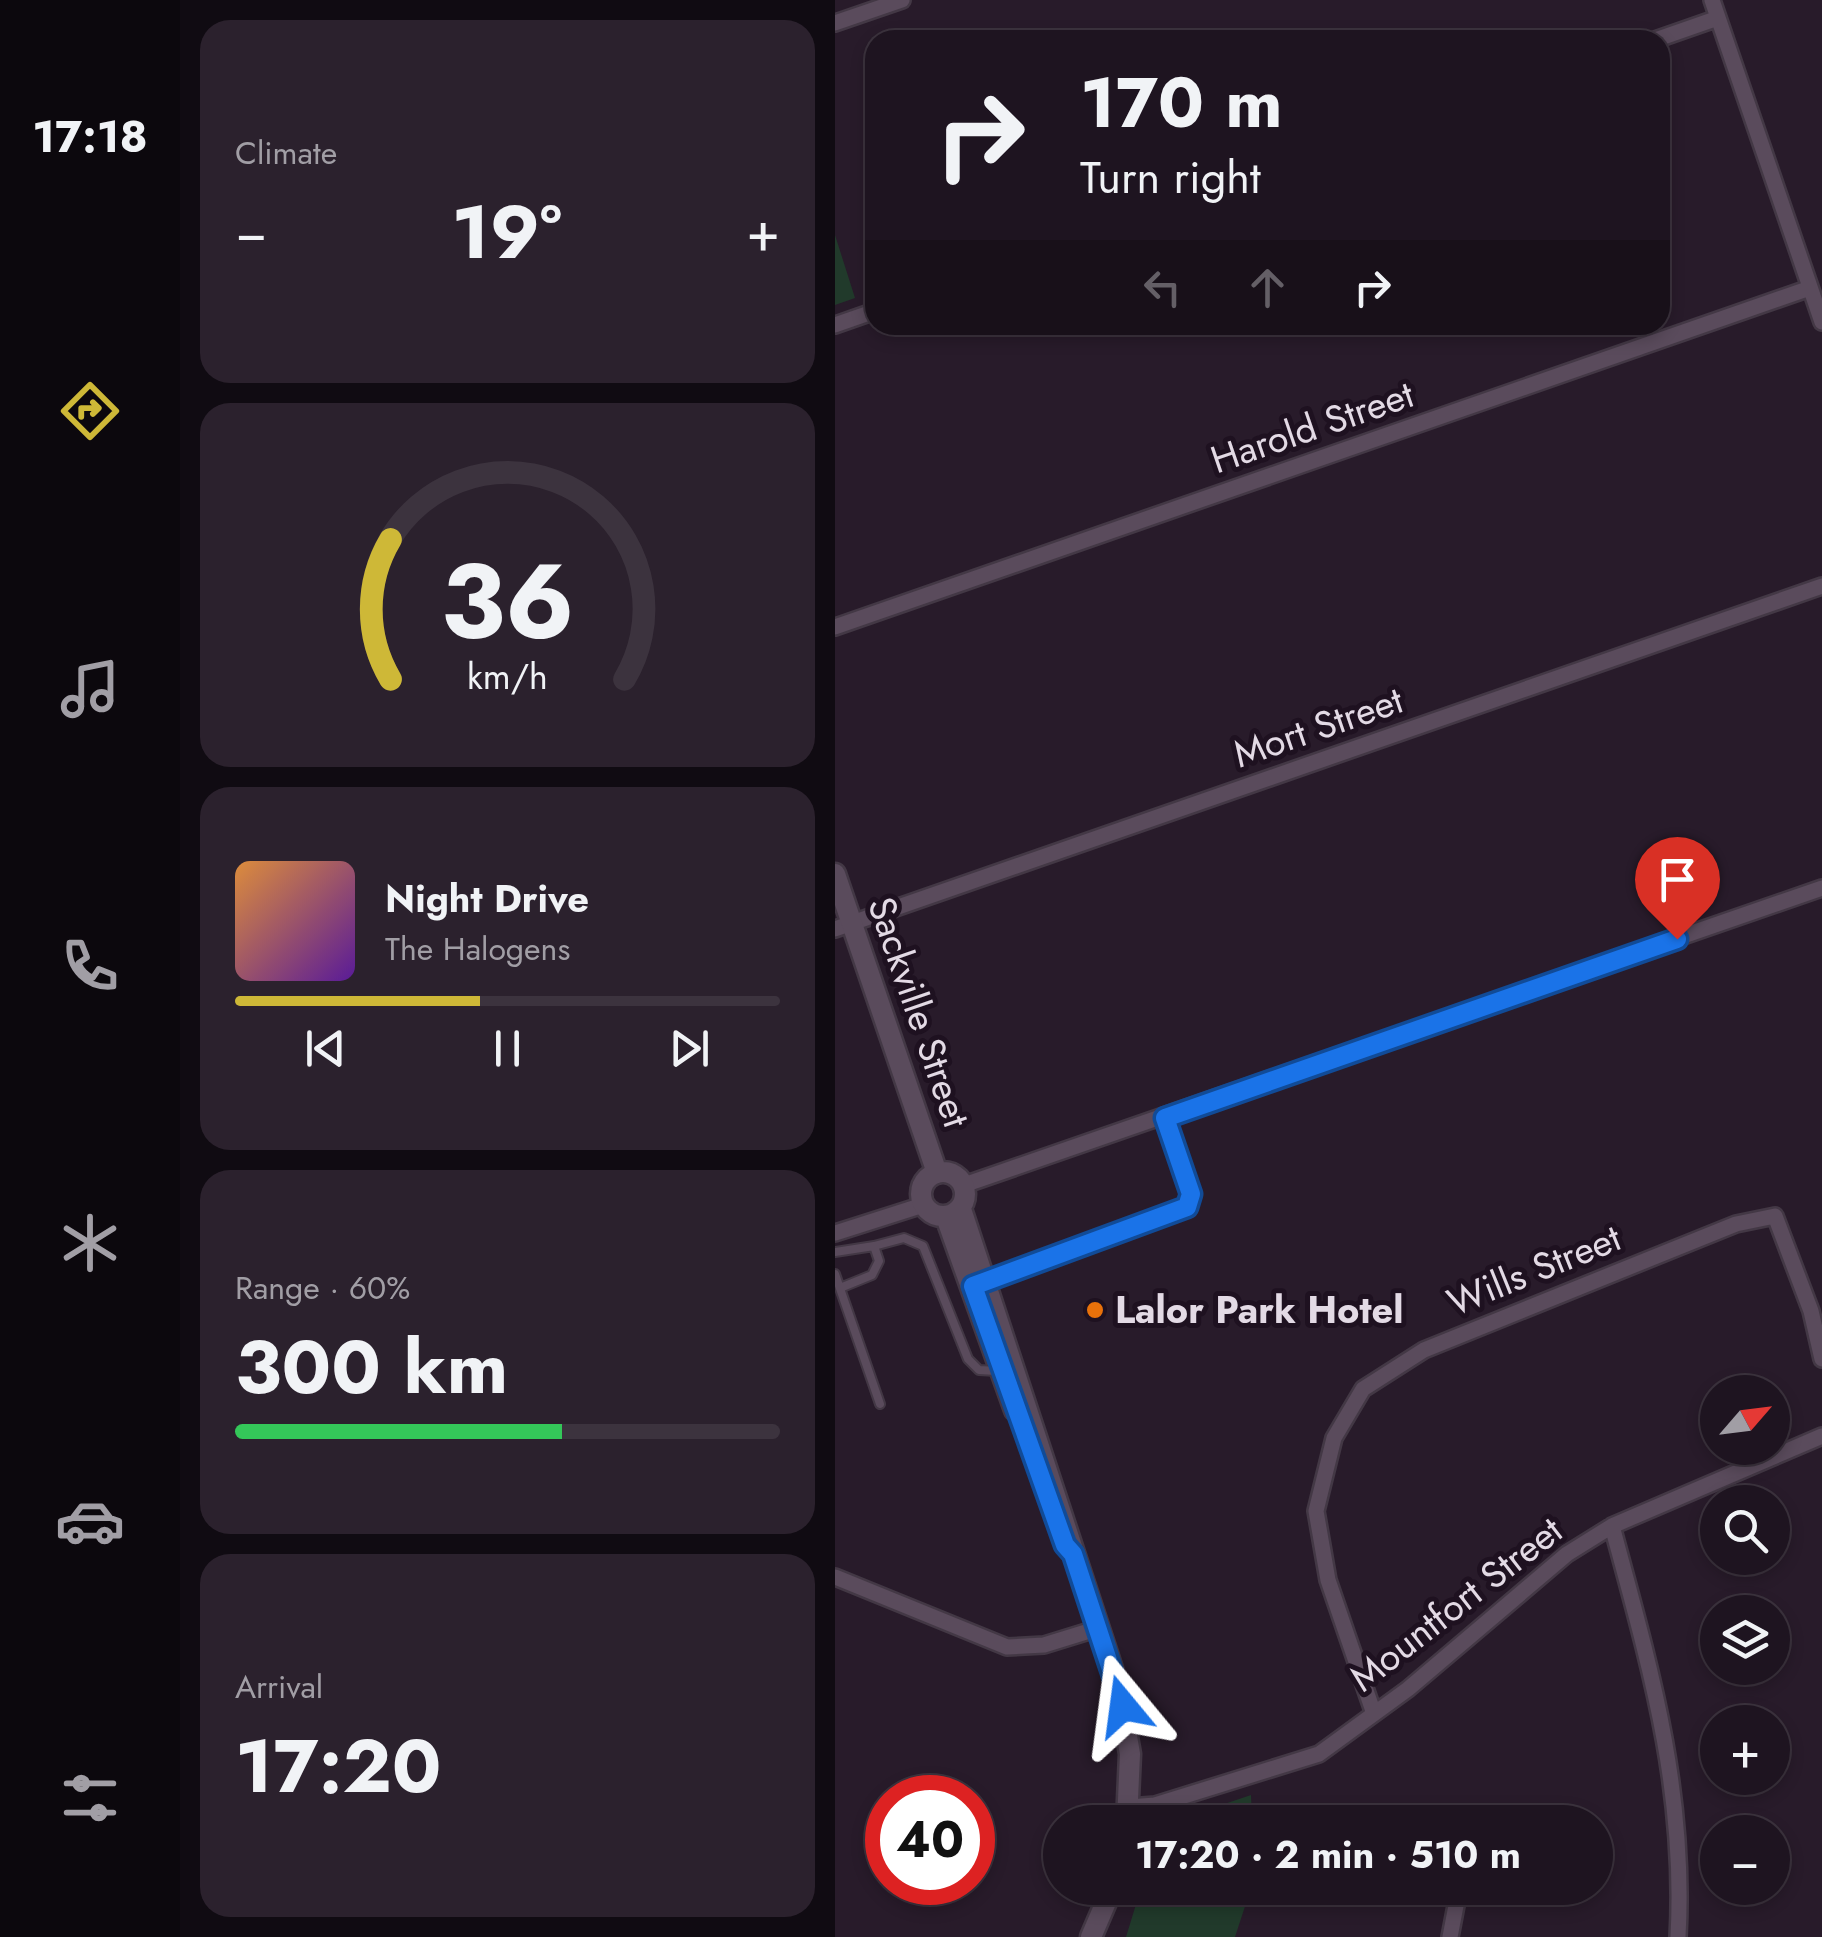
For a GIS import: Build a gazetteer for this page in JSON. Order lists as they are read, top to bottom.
{
  "streets": {
    "street": [
      "Harold Street",
      "Mort Street",
      "Sackville Street",
      "Wills Street",
      "Mountfort Street"
    ]
  },
  "crossings": [
    ["Mort Street", "Sackville Street"],
    ["Wills Street", "Mountfort Street"]
  ],
  "places": ["Lalor Park Hotel"],
  "north": "top right",
  "page": {
    "tabs": "17:18",
    "tile": [
      "Climate",
      ["Range · 60%", "300 km"],
      ["Arrival", "17:20"]
    ],
    "turn": ["170 m", "Turn right"],
    "heat": ["−", "19°", "+"],
    "song": ["Night Drive", "The Halogens"],
    "map_buttons": ["+", "−"],
    "limit": "40",
    "trip": "17:20 · 2 min · 510 m",
    "gauge": ["36", "km/h"]
  }
}
